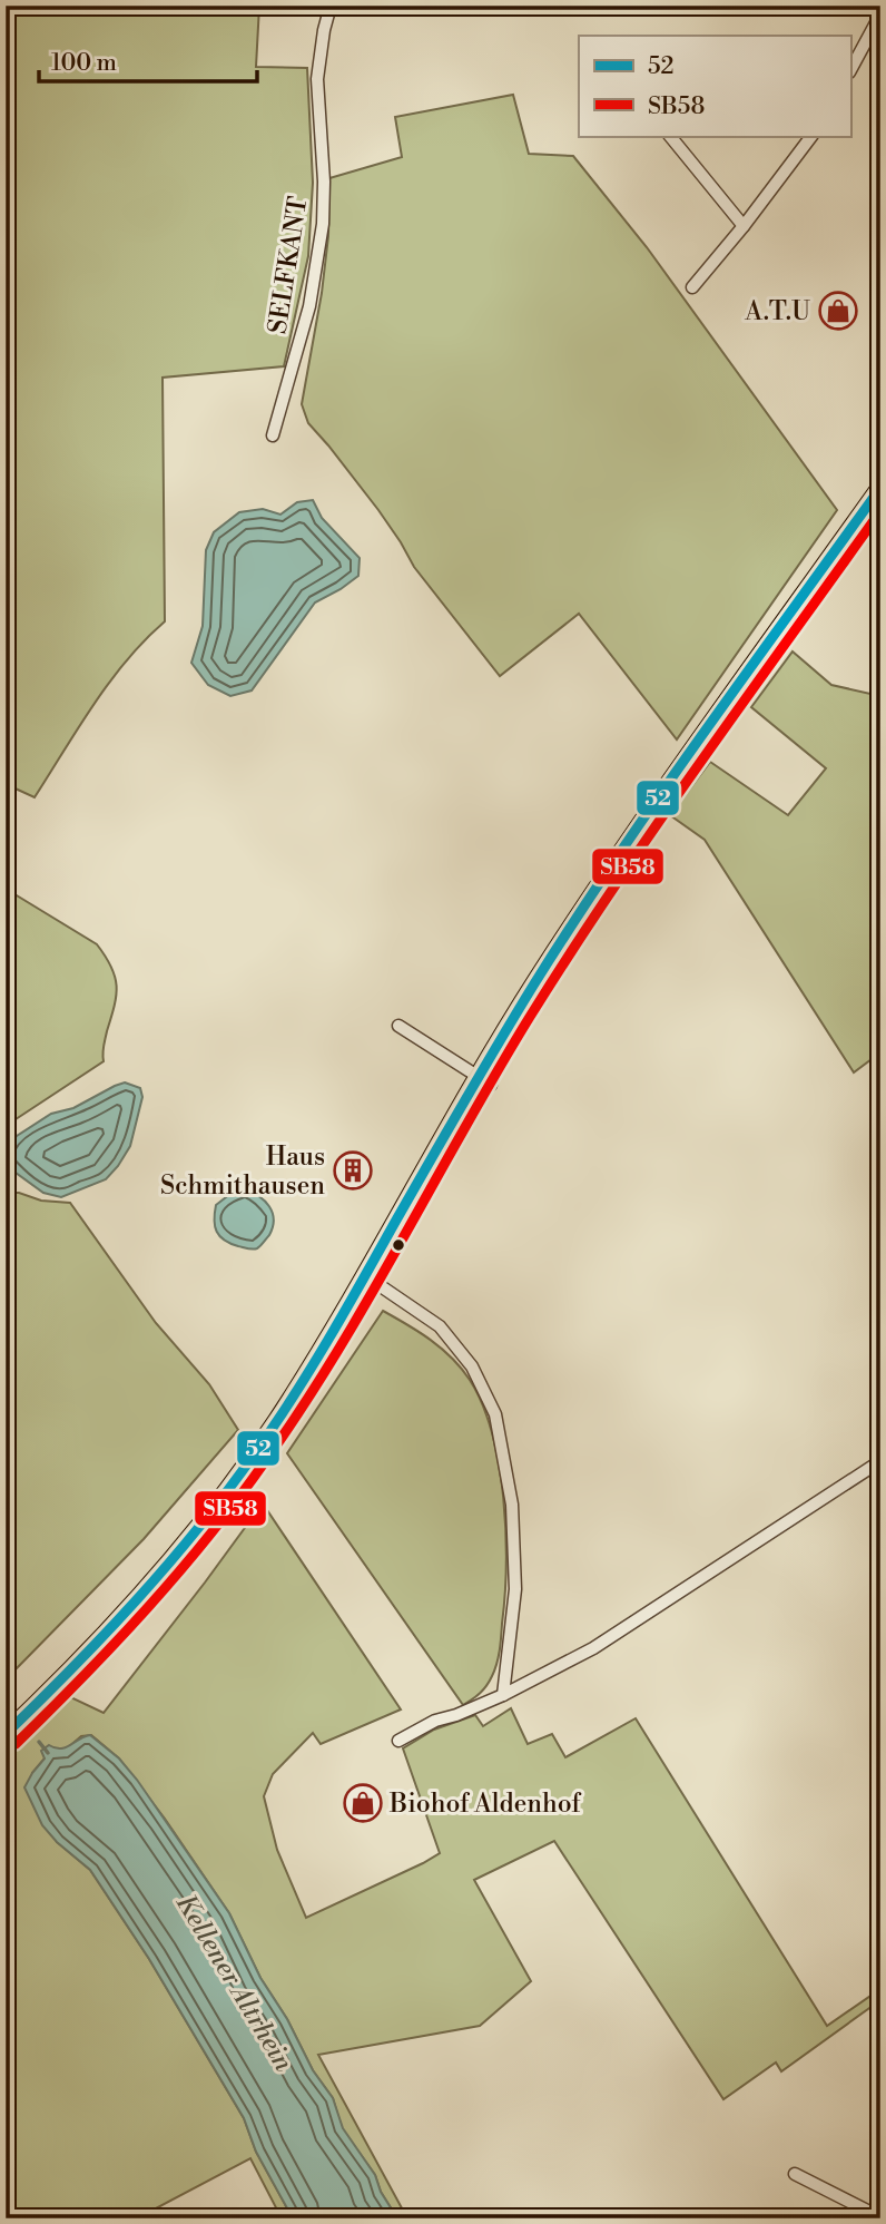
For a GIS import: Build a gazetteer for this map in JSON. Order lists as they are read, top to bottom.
{
  "streets": {
    "street": ["SELFKANT"]
  },
  "water": ["Kellener Altrhein"],
  "places": {
    "shop": ["A.T.U", "Biohof Aldenhof"],
    "building": ["Haus Schmithausen"]
  },
  "lines": ["transit line 52", "transit line SB58"],
  "legend": ["52", "SB58"],
  "scale_bar": "100 m"
}
